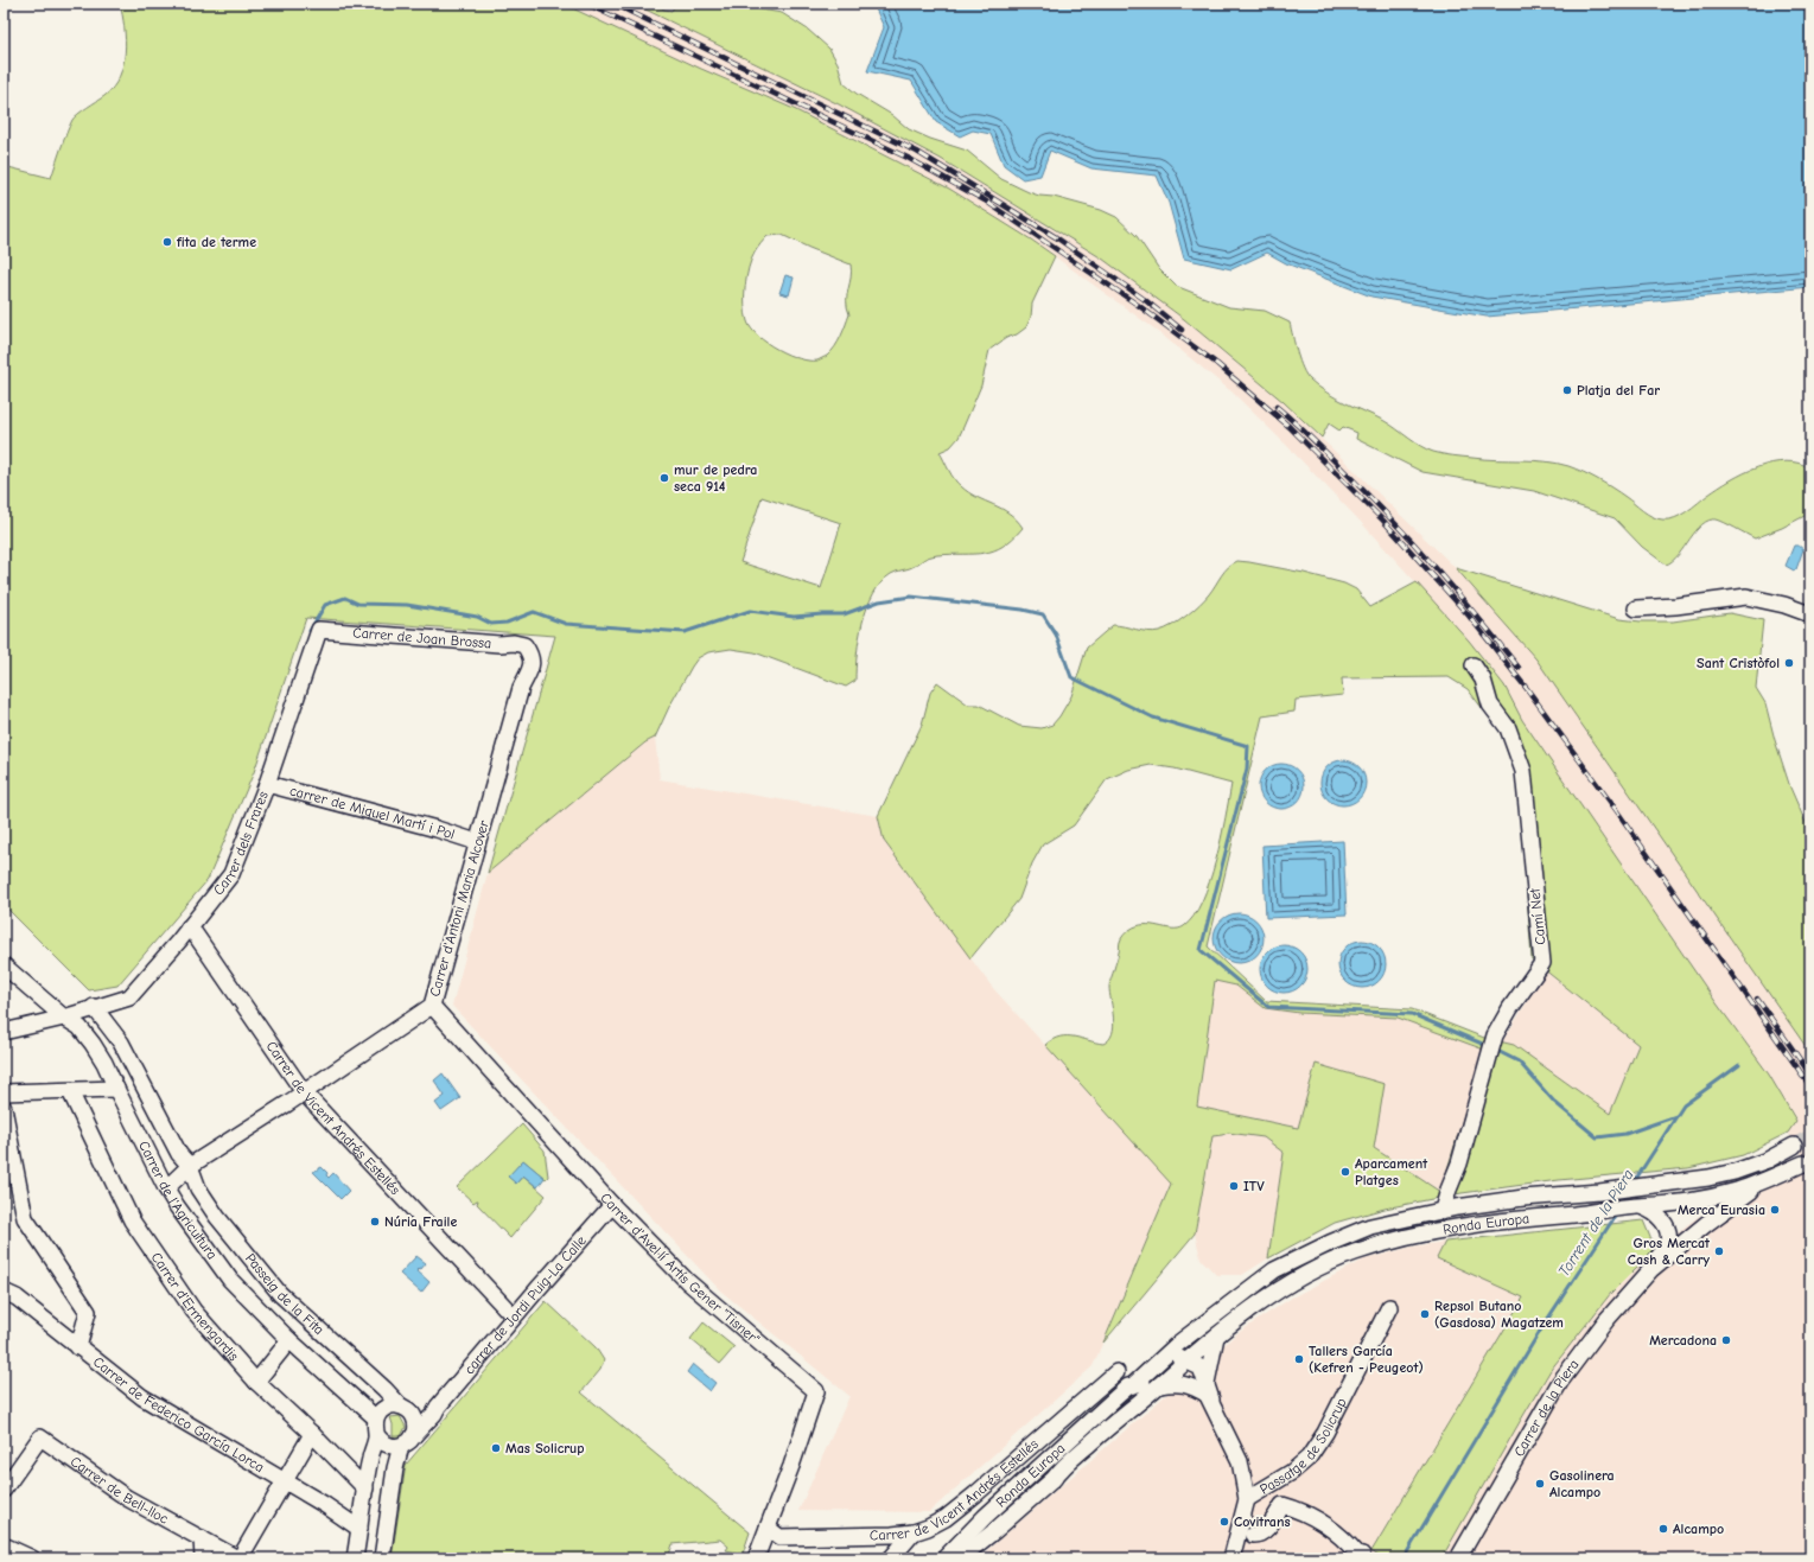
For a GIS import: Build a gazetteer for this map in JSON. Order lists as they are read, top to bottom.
{
  "streets": {
    "street": [
      "Carrer de Joan Brossa",
      "carrer de Miquel Martí i Pol",
      "Carrer dels Frares",
      "Carrer d'Antoni Maria Alcover",
      "Camí Net",
      "Carrer de Vicent Andrés Estellés",
      "Carrer de l'Agricultura",
      "Ronda Europa",
      "Carrer d'Avel·lí Artís Gener \"Tisner\"",
      "Passeig de la Fita",
      "Carrer d'Ermengardis",
      "carrer de Jordi Puig-La Calle",
      "Carrer de la Piera",
      "Carrer de Federico García Lorca",
      "Passatge de Solicrup",
      "Carrer de Bell-lloc"
    ]
  },
  "crossings": [
    ["Carrer de Joan Brossa", "Carrer dels Frares"],
    ["Carrer de Joan Brossa", "Carrer d'Antoni Maria Alcover"],
    ["carrer de Miquel Martí i Pol", "Carrer dels Frares"],
    ["carrer de Miquel Martí i Pol", "Carrer d'Antoni Maria Alcover"],
    ["Carrer dels Frares", "Carrer de Vicent Andrés Estellés"],
    ["Carrer dels Frares", "Carrer de l'Agricultura"],
    ["Carrer dels Frares", "Passeig de la Fita"],
    ["Carrer d'Antoni Maria Alcover", "Carrer de Vicent Andrés Estellés"],
    ["Carrer d'Antoni Maria Alcover", "Carrer d'Avel·lí Artís Gener \"Tisner\""],
    ["Carrer d'Antoni Maria Alcover", "Passeig de la Fita"],
    ["Camí Net", "Ronda Europa"],
    ["Carrer de Vicent Andrés Estellés", "Carrer d'Avel·lí Artís Gener \"Tisner\""],
    ["Carrer de Vicent Andrés Estellés", "carrer de Jordi Puig-La Calle"],
    ["Carrer de l'Agricultura", "Passeig de la Fita"],
    ["Carrer de l'Agricultura", "carrer de Jordi Puig-La Calle"],
    ["Ronda Europa", "Carrer de la Piera"],
    ["Carrer d'Avel·lí Artís Gener \"Tisner\"", "carrer de Jordi Puig-La Calle"],
    ["Passeig de la Fita", "carrer de Jordi Puig-La Calle"]
  ],
  "water": ["Torrent de la Piera"],
  "places": [
    "fita de terme",
    "Platja del Far",
    "mur de pedra seca 914",
    "Sant Cristòfol",
    "Aparcament Platges",
    "ITV",
    "Merca Eurasia",
    "Núria Fraile",
    "Gros Mercat Cash & Carry",
    "Repsol Butano (Gasdosa) Magatzem",
    "Mercadona",
    "Tallers García (Kefren - Peugeot)",
    "Mas Solicrup",
    "Gasolinera Alcampo",
    "Covitrans",
    "Alcampo"
  ]
}
